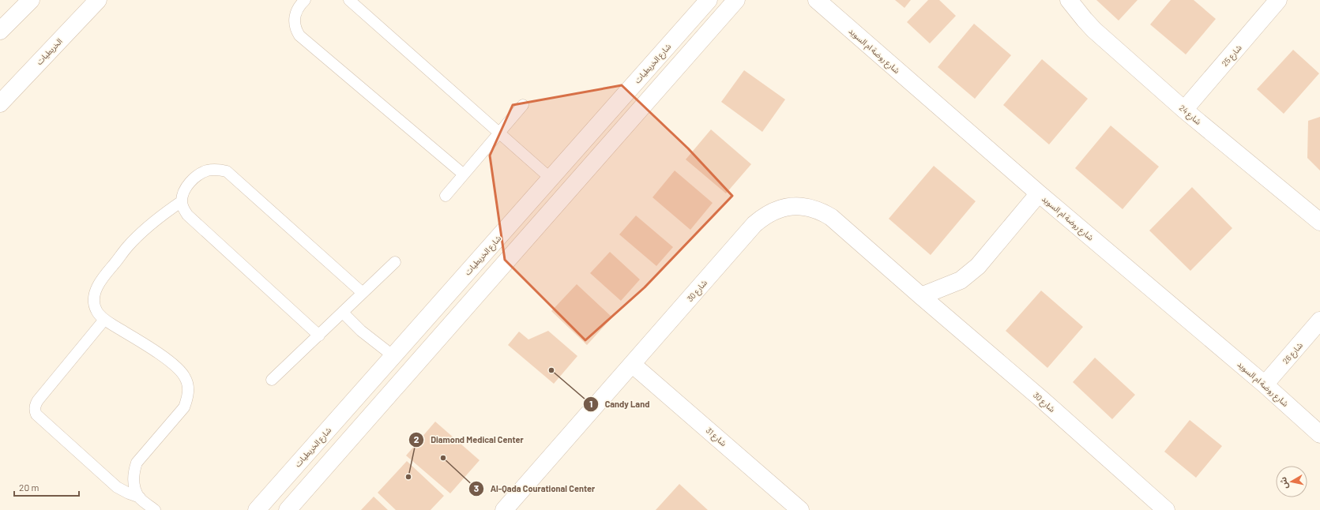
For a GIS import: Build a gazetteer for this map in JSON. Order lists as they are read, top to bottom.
{
  "streets": {
    "street": [
      "شارع روضة ام السويد",
      "الخريطيات",
      "شارع 25",
      "شارع الخريطيات",
      "شارع 24",
      "شارع 30",
      "شارع 26",
      "شارع 31"
    ]
  },
  "crossings": [
    ["شارع روضة ام السويد", "شارع 26"],
    ["شارع 25", "شارع 24"],
    ["شارع 30", "شارع 31"]
  ],
  "places": ["Candy Land", "Al-Qada Courational Center", "Diamond Medical Center"],
  "scale_bar": "20 m",
  "north": "left"
}
